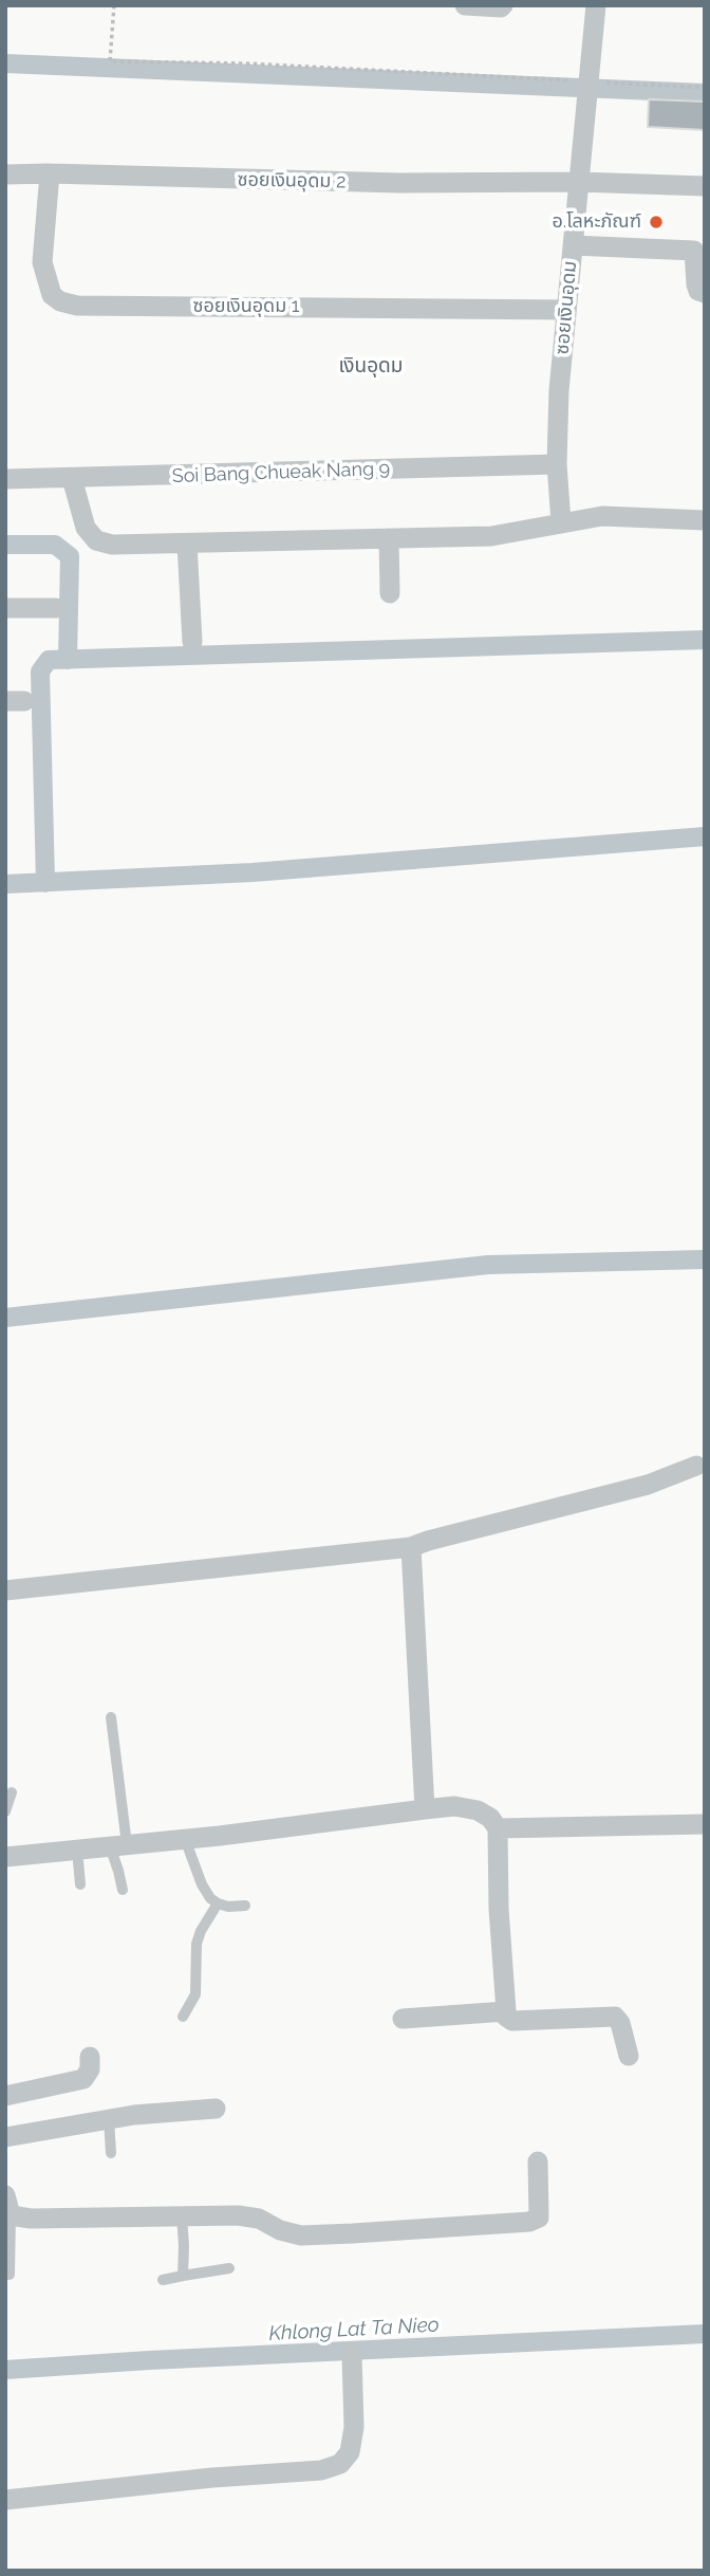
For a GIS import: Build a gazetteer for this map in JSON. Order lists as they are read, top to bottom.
{
  "streets": {
    "street": [
      "ซอยเงินอุดม 2",
      "ซอยเงินอุดม 1",
      "ซอยเงินอุดม",
      "Soi Bang Chueak Nang 9"
    ]
  },
  "crossings": [
    ["ซอยเงินอุดม 2", "ซอยเงินอุดม 1"],
    ["ซอยเงินอุดม 2", "ซอยเงินอุดม"],
    ["ซอยเงินอุดม 1", "ซอยเงินอุดม"],
    ["ซอยเงินอุดม", "Soi Bang Chueak Nang 9"]
  ],
  "districts": ["เงินอุดม"],
  "water": ["Khlong Lat Ta Nieo"],
  "places": ["อ.โลหะภัณฑ์"]
}
